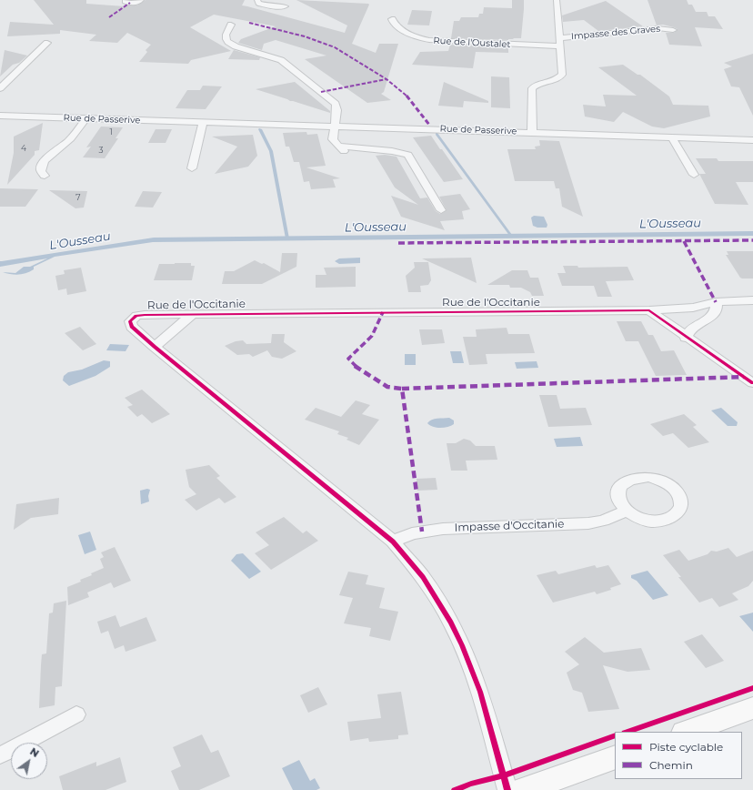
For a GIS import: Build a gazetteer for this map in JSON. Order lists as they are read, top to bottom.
{
  "streets": {
    "street": [
      "Impasse des Graves",
      "Rue de l'Oustalet",
      "Rue de Passerive",
      "Rue de l'Occitanie",
      "Impasse d'Occitanie"
    ]
  },
  "crossings": [
    ["Rue de l'Occitanie", "Impasse d'Occitanie"]
  ],
  "water": ["L'Ousseau"],
  "house_numbers": [
    "1",
    "4",
    "3",
    "7"
  ],
  "legend": ["Piste cyclable", "Chemin"],
  "north": "top right"
}
